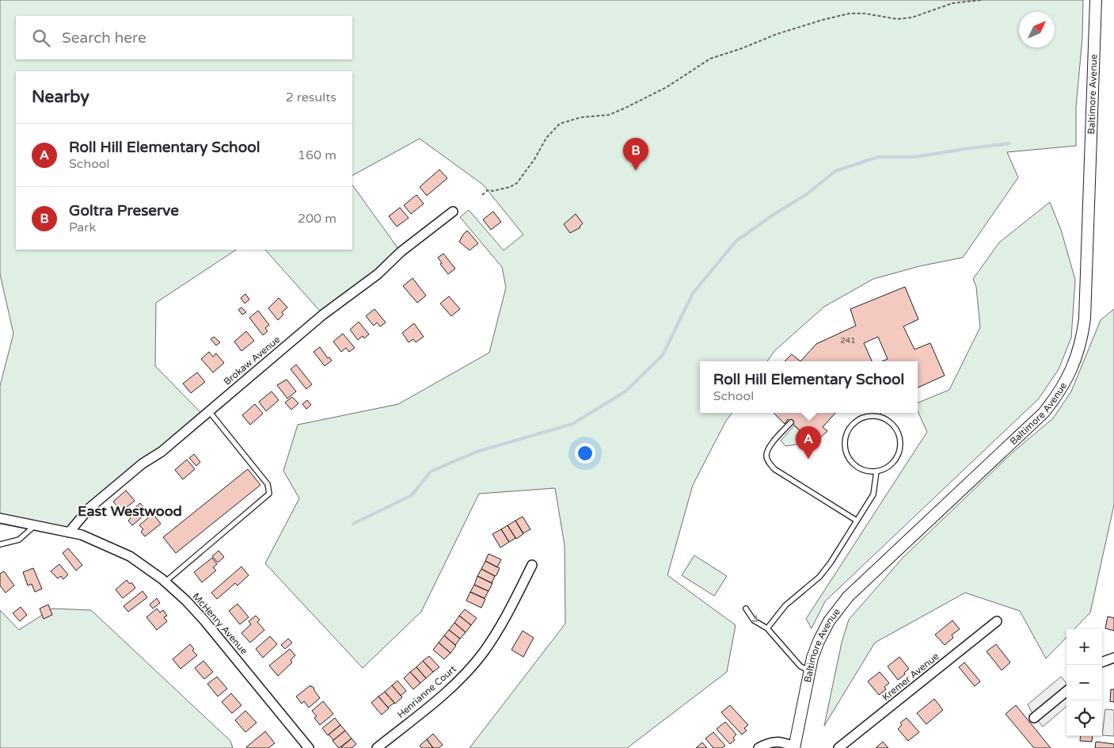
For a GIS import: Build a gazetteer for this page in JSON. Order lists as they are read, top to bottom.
{
  "streets": {
    "street": [
      "Baltimore Avenue",
      "Brokaw Avenue",
      "McHenry Avenue",
      "Kremer Avenue",
      "Henrianne Court"
    ]
  },
  "crossings": [
    ["Brokaw Avenue", "McHenry Avenue"]
  ],
  "districts": ["East Westwood"],
  "house_numbers": ["241"],
  "north": "top right",
  "page": {
    "search": "Search here",
    "heading": ["Nearby", "2 results"],
    "list": [
      {
        "mark": "A",
        "name": "Roll Hill Elementary School",
        "note": "School",
        "value": "160 m"
      },
      {
        "mark": "B",
        "name": "Goltra Preserve",
        "note": "Park",
        "value": "200 m"
      }
    ],
    "pins": ["B", "A"],
    "popup": ["Roll Hill Elementary School", "School"],
    "map_buttons": ["+", "−"]
  }
}
